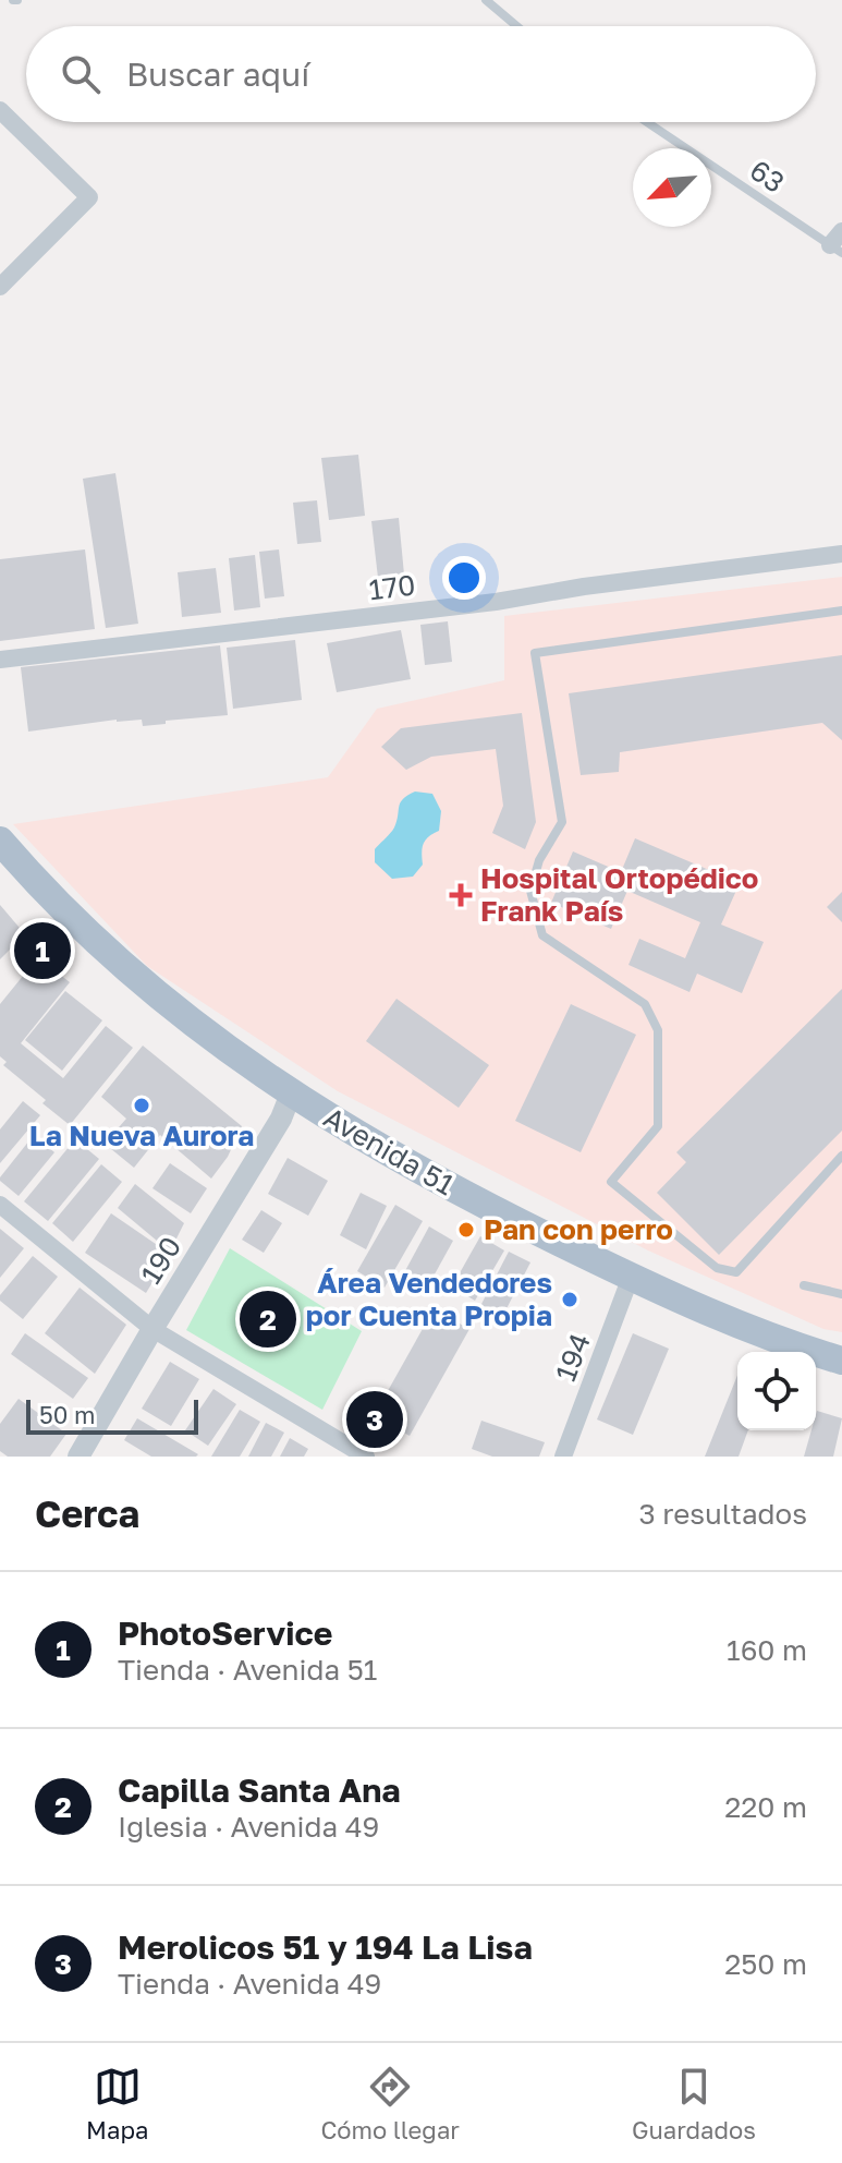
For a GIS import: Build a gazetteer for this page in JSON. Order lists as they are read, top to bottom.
{
  "streets": {
    "main road": ["Avenida 51"],
    "street": ["170", "190", "194"],
    "lane": ["63"]
  },
  "crossings": [
    ["Avenida 51", "190"],
    ["Avenida 51", "194"]
  ],
  "places": {
    "health": ["Hospital Ortopédico Frank País"],
    "other": ["La Nueva Aurora", "Pan con perro", "Área Vendedores por Cuenta Propia"]
  },
  "scale_bar": "50 m",
  "north": "bottom left",
  "page": {
    "search": "Buscar aquí",
    "pins": ["1", "2", "3"],
    "scale": "50 m",
    "heading": ["Cerca", "3 resultados"],
    "list": [
      {
        "mark": "1",
        "name": "PhotoService",
        "note": "Tienda · Avenida 51",
        "value": "160 m"
      },
      {
        "mark": "2",
        "name": "Capilla Santa Ana",
        "note": "Iglesia · Avenida 49",
        "value": "220 m"
      },
      {
        "mark": "3",
        "name": "Merolicos 51 y 194 La Lisa",
        "note": "Tienda · Avenida 49",
        "value": "250 m"
      }
    ],
    "nav": ["Mapa", "Cómo llegar", "Guardados"]
  }
}
